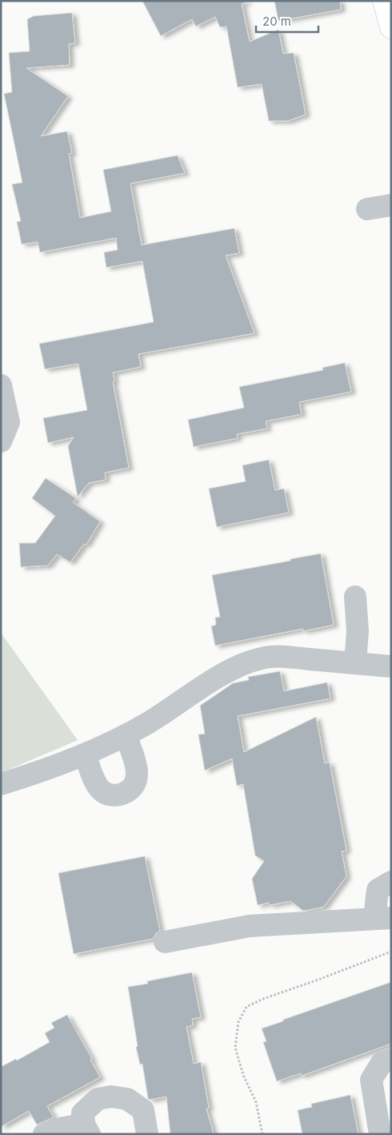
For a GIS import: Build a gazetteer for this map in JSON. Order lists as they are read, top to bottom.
{
  "scale_bar": "20 m"
}
